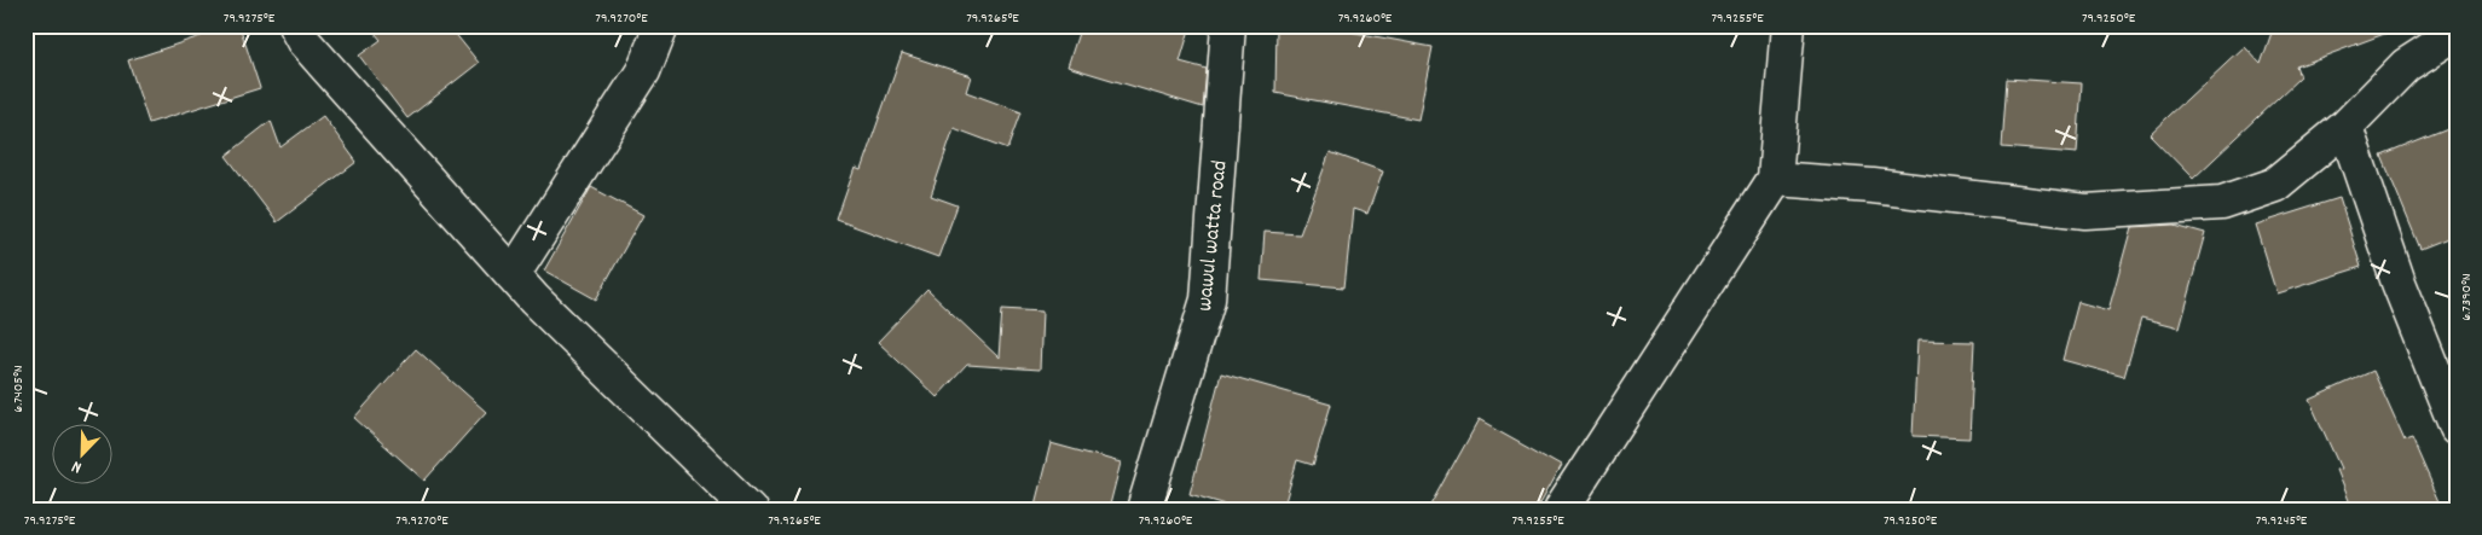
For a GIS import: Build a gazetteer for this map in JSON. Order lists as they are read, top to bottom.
{
  "streets": {
    "street": ["wawul watta road"]
  },
  "north": "bottom left",
  "coordinates": [
    "79.9275°E",
    "79.9270°E",
    "79.9265°E",
    "79.9260°E",
    "79.9255°E",
    "79.9250°E",
    "6.7390°N",
    "6.7405°N",
    "79.9245°E"
  ]
}
